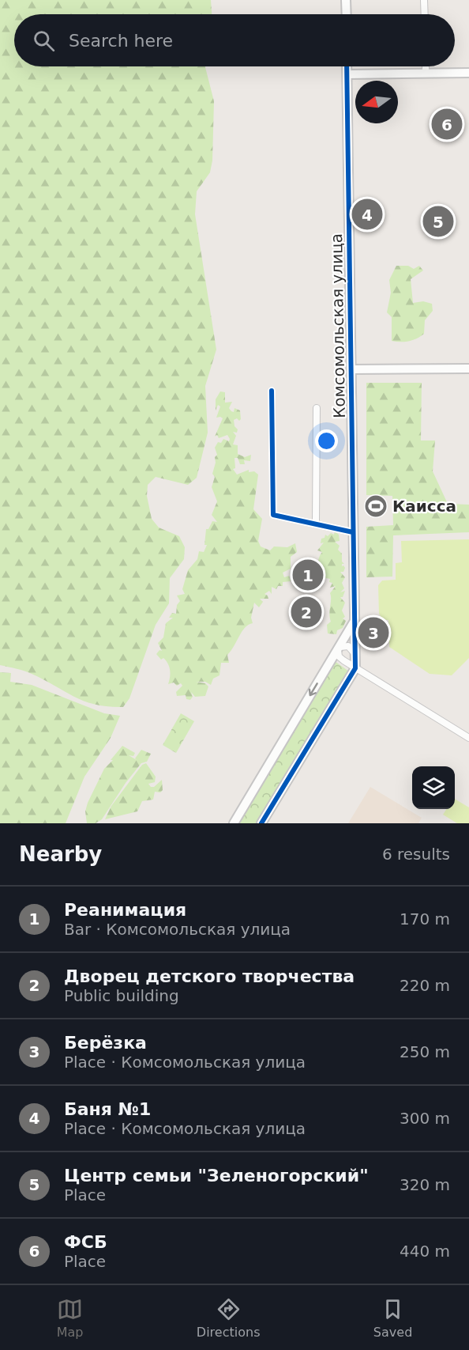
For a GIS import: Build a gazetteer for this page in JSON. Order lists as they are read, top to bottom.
{
  "streets": {
    "street": ["Комсомольская улица"]
  },
  "places": {
    "sports": ["Каисса"]
  },
  "north": "left",
  "page": {
    "search": "Search here",
    "pins": [
      "6",
      "4",
      "5",
      "1",
      "2",
      "3"
    ],
    "heading": ["Nearby", "6 results"],
    "list": [
      {
        "mark": "1",
        "name": "Реанимация",
        "note": "Bar · Комсомольская улица",
        "value": "170 m"
      },
      {
        "mark": "2",
        "name": "Дворец детского творчества",
        "note": "Public building",
        "value": "220 m"
      },
      {
        "mark": "3",
        "name": "Берёзка",
        "note": "Place · Комсомольская улица",
        "value": "250 m"
      },
      {
        "mark": "4",
        "name": "Баня №1",
        "note": "Place · Комсомольская улица",
        "value": "300 m"
      },
      {
        "mark": "5",
        "name": "Центр семьи \"Зеленогорский\"",
        "note": "Place",
        "value": "320 m"
      },
      {
        "mark": "6",
        "name": "ФСБ",
        "note": "Place",
        "value": "440 m"
      }
    ],
    "nav": ["Map", "Directions", "Saved"]
  }
}
